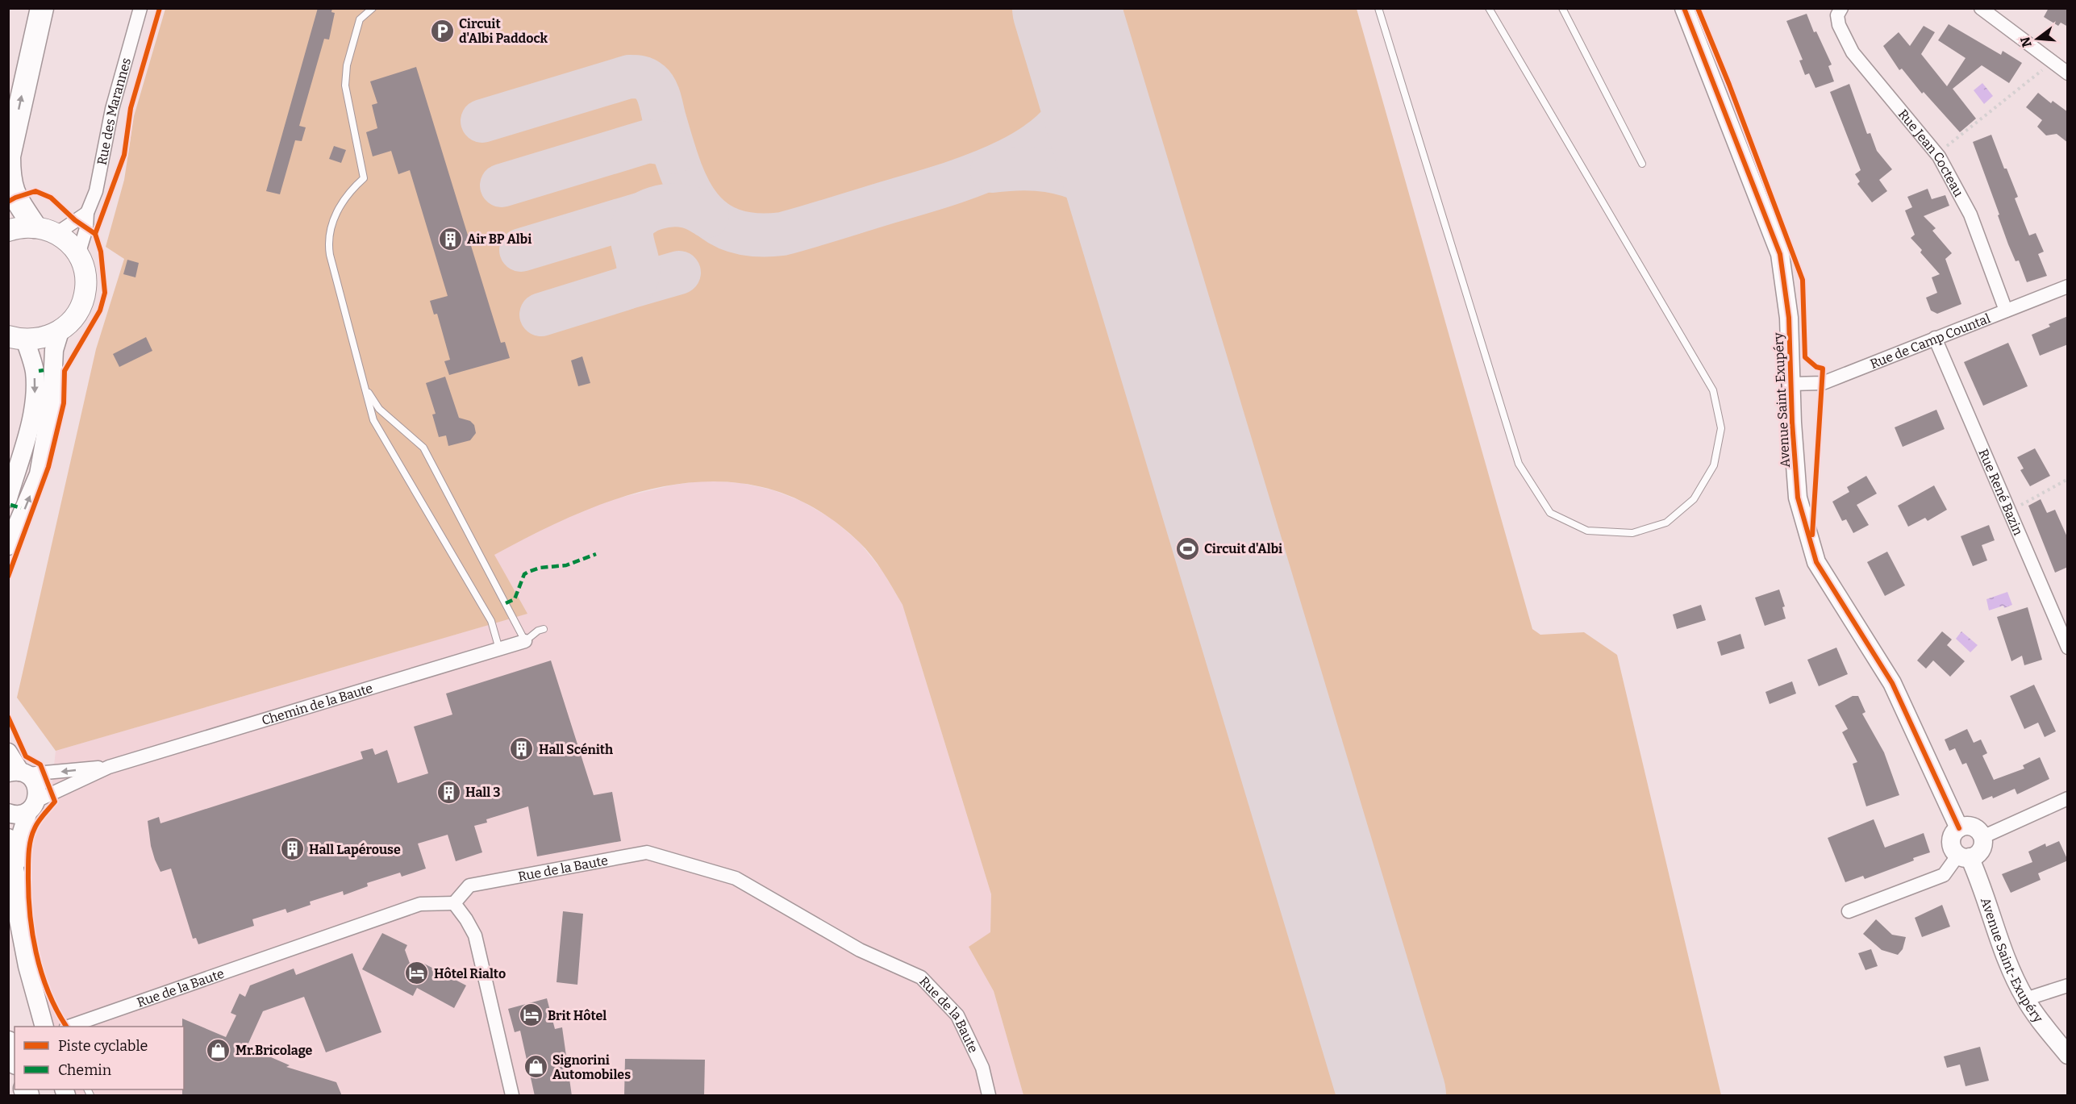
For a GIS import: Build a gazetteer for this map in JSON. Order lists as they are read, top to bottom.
{
  "streets": {
    "street": [
      "Rue des Marannes",
      "Rue Jean Cocteau",
      "Rue de Camp Countal",
      "Avenue Saint-Exupéry",
      "Rue René Bazin",
      "Chemin de la Baute",
      "Rue de la Baute"
    ]
  },
  "crossings": [
    ["Rue Jean Cocteau", "Rue de Camp Countal"],
    ["Rue de Camp Countal", "Avenue Saint-Exupéry"],
    ["Rue de Camp Countal", "Rue René Bazin"]
  ],
  "places": {
    "parking": ["Circuit d'Albi Paddock"],
    "building": [
      "Air BP Albi",
      "Hall Scénith",
      "Hall 3",
      "Hall Lapérouse"
    ],
    "sports": ["Circuit d'Albi"],
    "hotel": ["Hôtel Rialto", "Brit Hôtel"],
    "shop": ["Mr.Bricolage", "Signorini Automobiles"]
  },
  "legend": ["Piste cyclable", "Chemin"],
  "north": "left"
}
